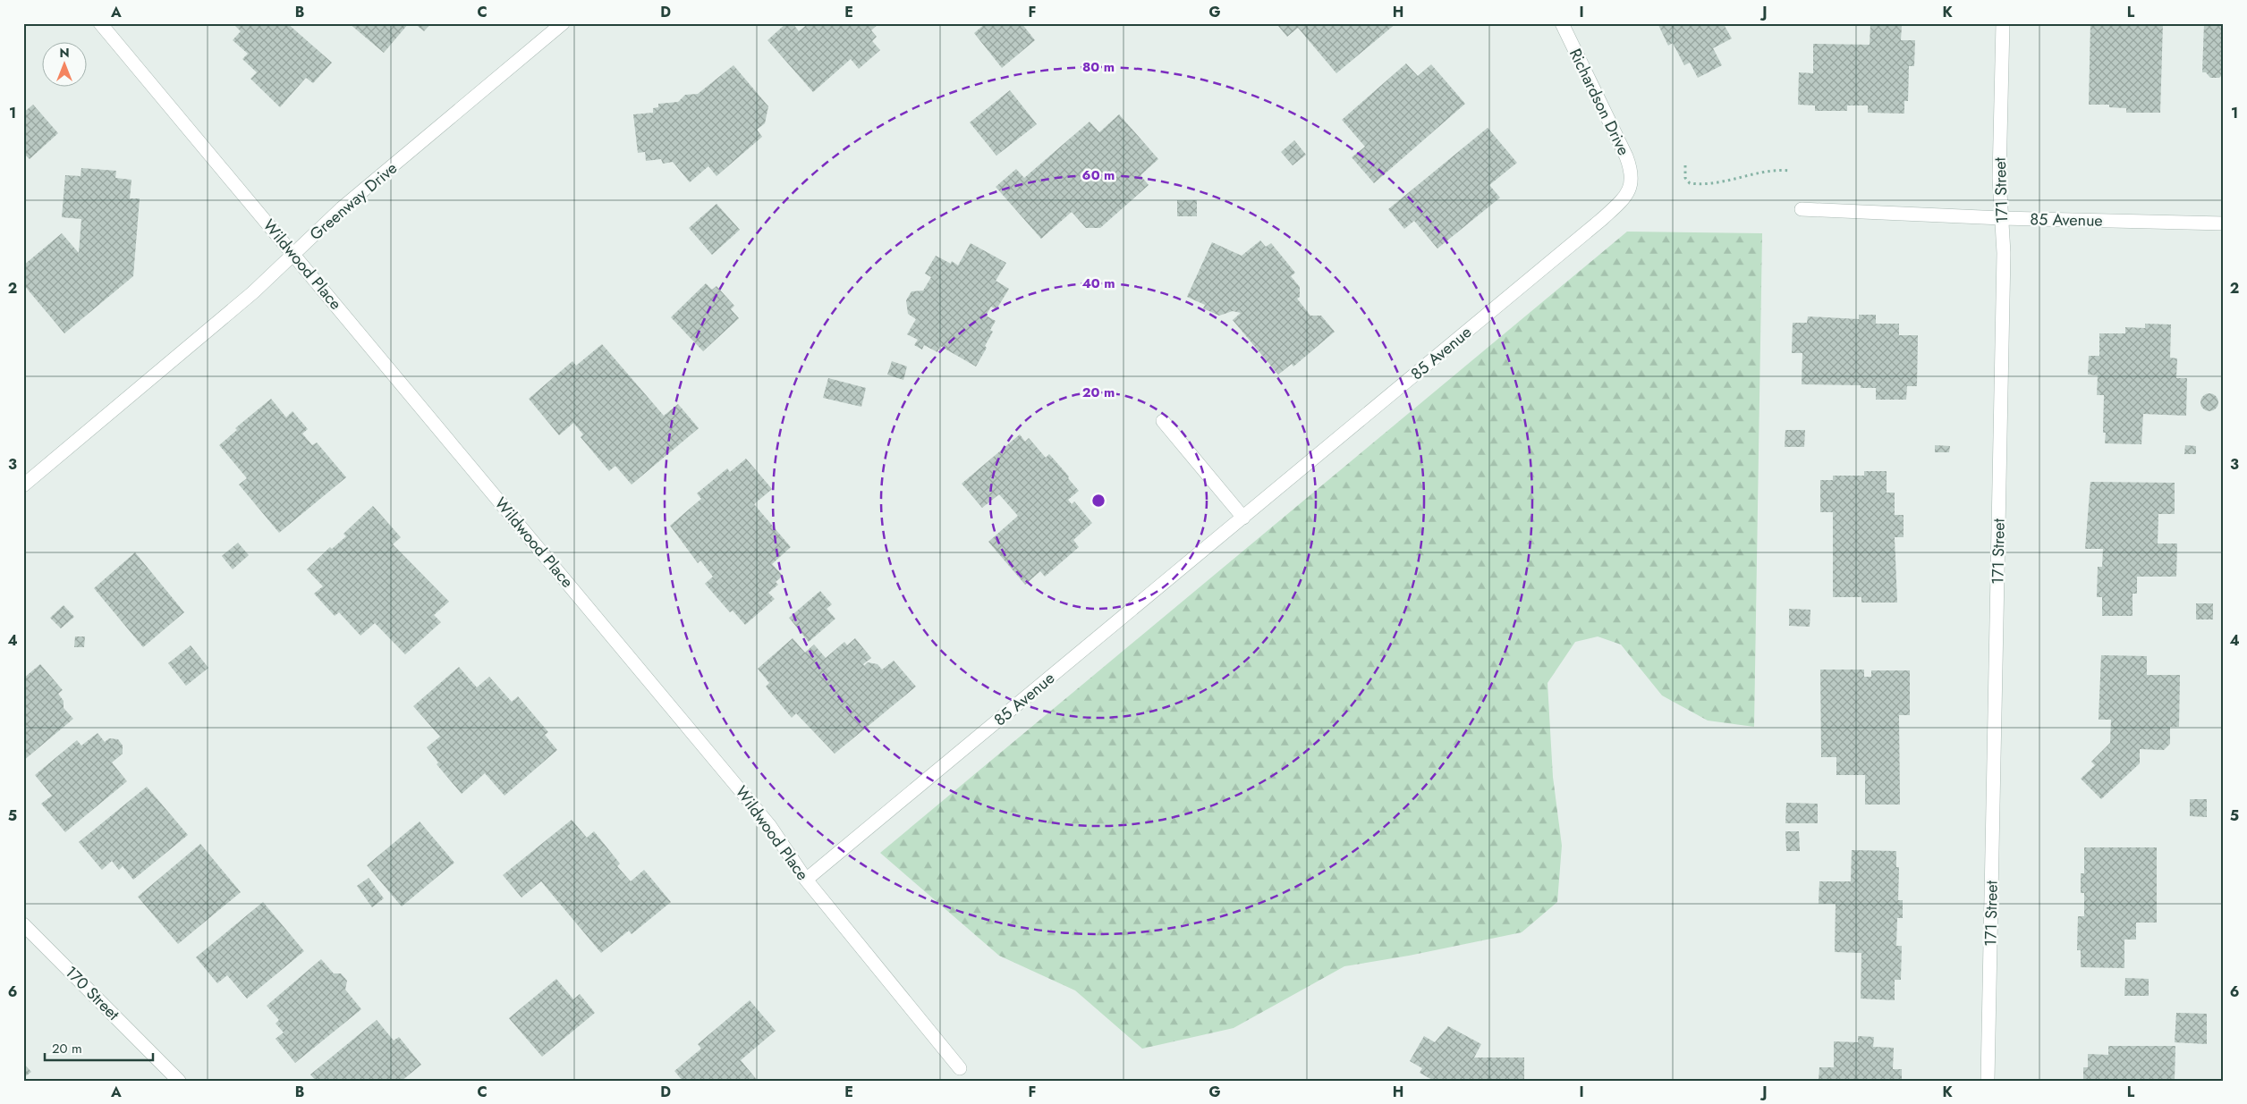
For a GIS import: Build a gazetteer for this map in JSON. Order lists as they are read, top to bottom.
{
  "streets": {
    "street": [
      "Richardson Drive",
      "171 Street",
      "Greenway Drive",
      "85 Avenue",
      "Wildwood Place",
      "170 Street"
    ]
  },
  "crossings": [
    ["Richardson Drive", "85 Avenue"],
    ["171 Street", "85 Avenue"],
    ["Greenway Drive", "Wildwood Place"],
    ["85 Avenue", "Wildwood Place"]
  ],
  "scale_bar": "20 m",
  "north": "top",
  "grid": {
    "columns": [
      "A",
      "B",
      "C",
      "D",
      "E",
      "F",
      "G",
      "H",
      "I",
      "J",
      "K",
      "L"
    ],
    "rows": [
      "1",
      "2",
      "3",
      "4",
      "5",
      "6"
    ]
  },
  "rings": [
    "80 m",
    "60 m",
    "40 m",
    "20 m"
  ]
}
